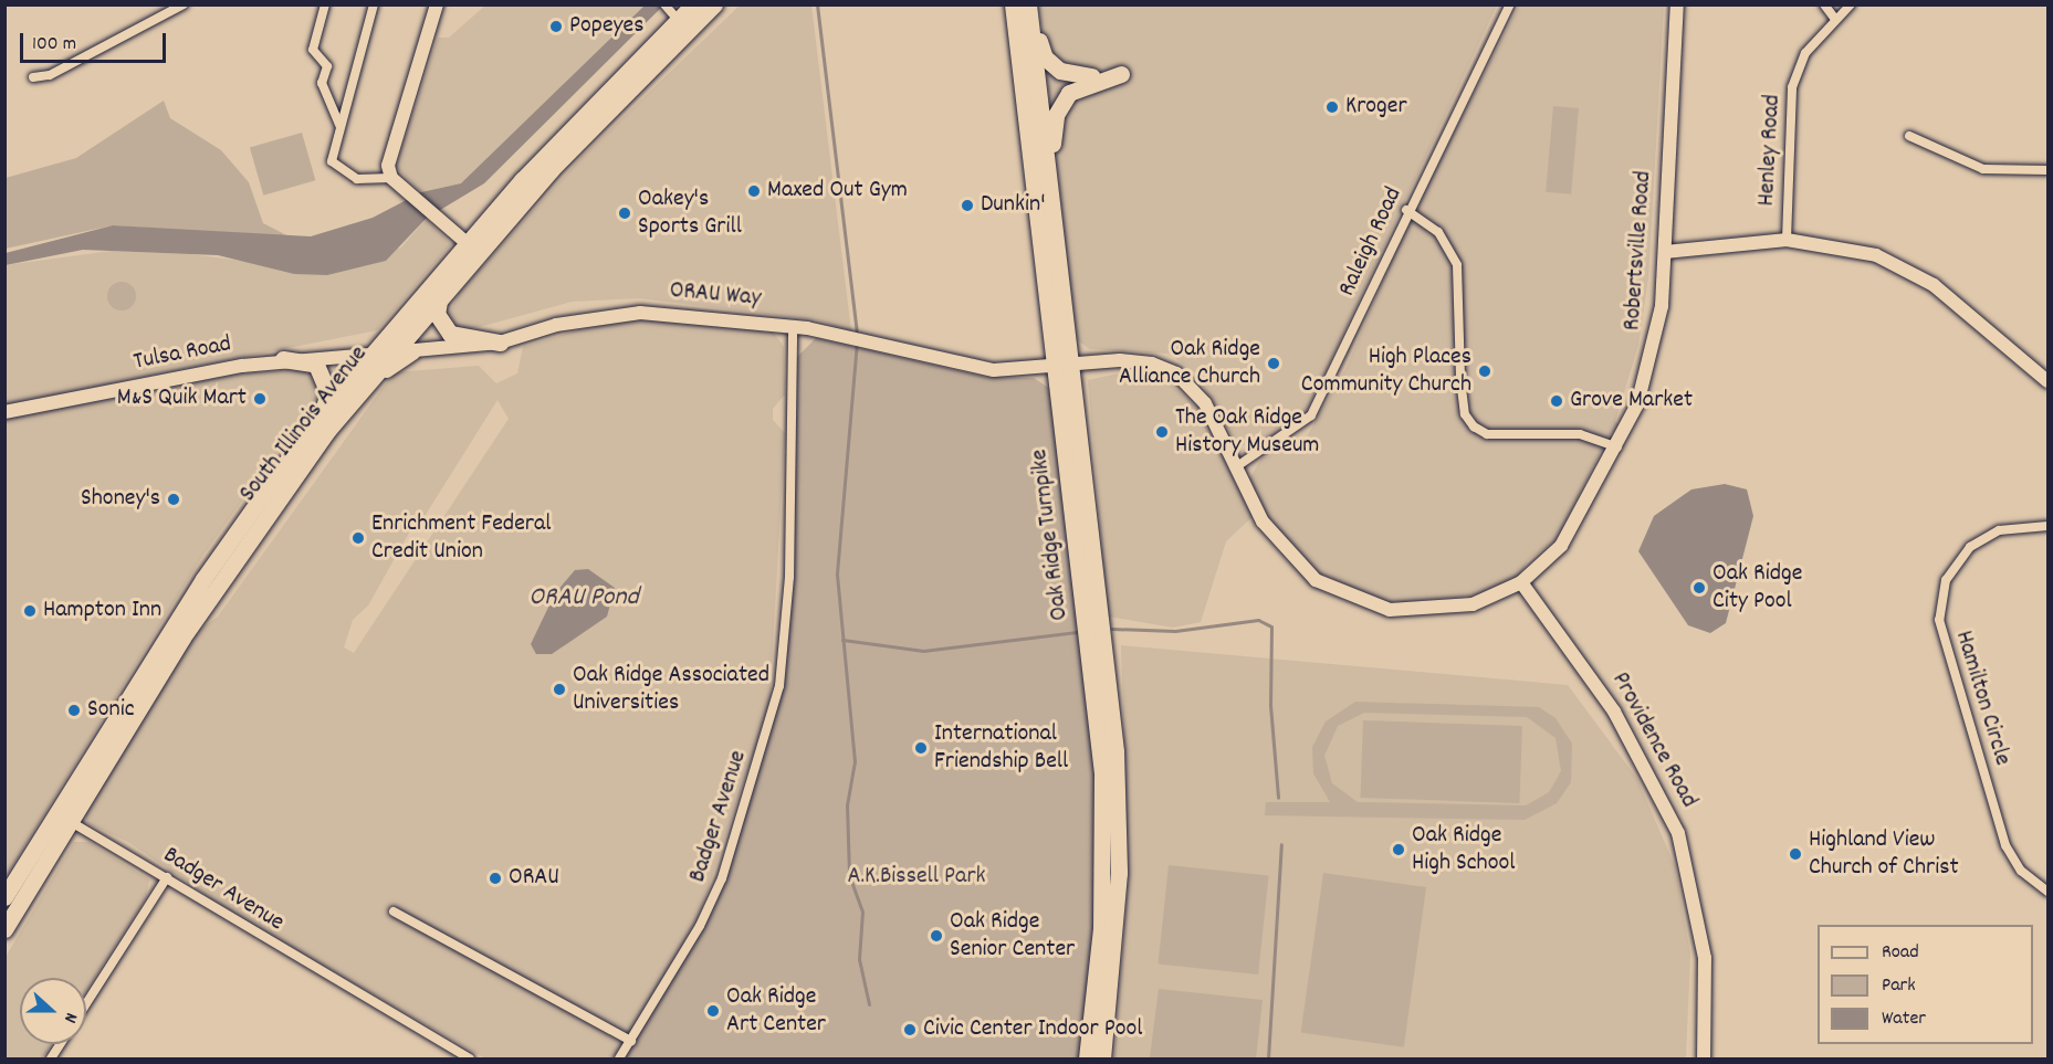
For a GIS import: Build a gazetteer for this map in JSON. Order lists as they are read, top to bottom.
{
  "streets": {
    "highway": ["South Illinois Avenue", "Oak Ridge Turnpike"],
    "street": [
      "Henley Road",
      "Raleigh Road",
      "Robertsville Road",
      "ORAU Way",
      "Tulsa Road",
      "Hamilton Circle",
      "Providence Road",
      "Badger Avenue"
    ]
  },
  "crossings": [
    ["Raleigh Road", "Robertsville Road"],
    ["Robertsville Road", "ORAU Way"],
    ["Robertsville Road", "Oak Ridge Turnpike"],
    ["Robertsville Road", "Providence Road"],
    ["ORAU Way", "Tulsa Road"],
    ["ORAU Way", "South Illinois Avenue"],
    ["ORAU Way", "Oak Ridge Turnpike"],
    ["ORAU Way", "Badger Avenue"],
    ["Tulsa Road", "South Illinois Avenue"],
    ["South Illinois Avenue", "Badger Avenue"]
  ],
  "water": ["ORAU Pond"],
  "parks": ["A.K.Bissell Park"],
  "places": [
    "Popeyes",
    "Kroger",
    "Maxed Out Gym",
    "Dunkin'",
    "Oakey's Sports Grill",
    "Oak Ridge Alliance Church",
    "High Places Community Church",
    "M&S Quik Mart",
    "Grove Market",
    "The Oak Ridge History Museum",
    "Shoney's",
    "Enrichment Federal Credit Union",
    "Oak Ridge City Pool",
    "Hampton Inn",
    "Oak Ridge Associated Universities",
    "Sonic",
    "International Friendship Bell",
    "Oak Ridge High School",
    "Highland View Church of Christ",
    "ORAU",
    "Oak Ridge Senior Center",
    "Oak Ridge Art Center",
    "Civic Center Indoor Pool"
  ],
  "legend": ["Road", "Park", "Water"],
  "scale_bar": "100 m",
  "north": "right"
}
